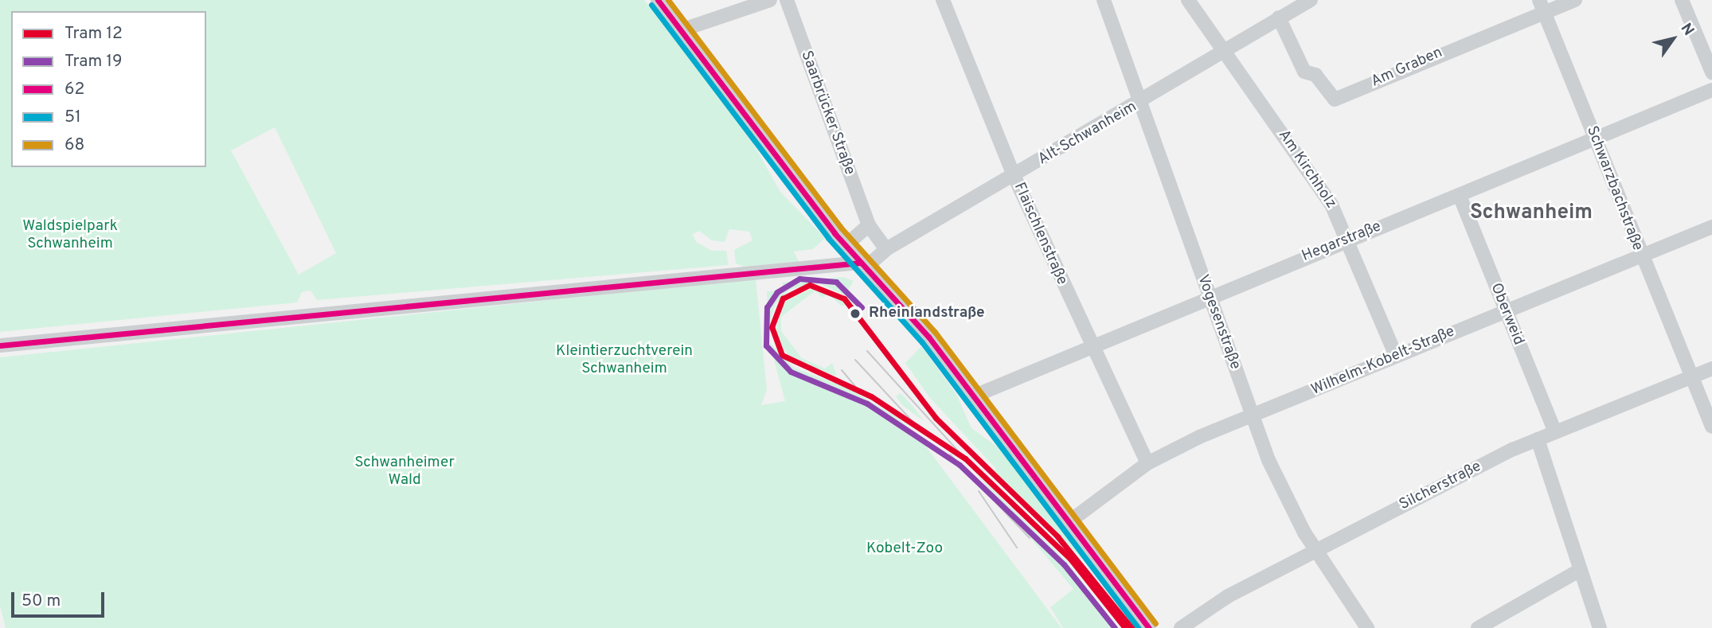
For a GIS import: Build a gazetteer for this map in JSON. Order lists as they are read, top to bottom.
{
  "streets": {
    "street": [
      "Am Graben",
      "Saarbrücker Straße",
      "Alt-Schwanheim",
      "Am Kirchholz",
      "Schwarzbachstraße",
      "Flaischlenstraße",
      "Hegarstraße",
      "Oberweid",
      "Vogesenstraße",
      "Wilhelm-Kobelt-Straße",
      "Silcherstraße"
    ]
  },
  "crossings": [
    ["Am Graben", "Alt-Schwanheim"],
    ["Am Graben", "Schwarzbachstraße"],
    ["Saarbrücker Straße", "Alt-Schwanheim"],
    ["Alt-Schwanheim", "Am Kirchholz"],
    ["Alt-Schwanheim", "Flaischlenstraße"],
    ["Alt-Schwanheim", "Vogesenstraße"],
    ["Am Kirchholz", "Hegarstraße"],
    ["Am Kirchholz", "Wilhelm-Kobelt-Straße"],
    ["Schwarzbachstraße", "Hegarstraße"],
    ["Schwarzbachstraße", "Wilhelm-Kobelt-Straße"],
    ["Schwarzbachstraße", "Silcherstraße"],
    ["Flaischlenstraße", "Hegarstraße"],
    ["Flaischlenstraße", "Wilhelm-Kobelt-Straße"],
    ["Hegarstraße", "Oberweid"],
    ["Hegarstraße", "Vogesenstraße"],
    ["Oberweid", "Wilhelm-Kobelt-Straße"],
    ["Oberweid", "Silcherstraße"],
    ["Vogesenstraße", "Wilhelm-Kobelt-Straße"],
    ["Vogesenstraße", "Silcherstraße"]
  ],
  "districts": ["Schwanheim"],
  "parks": [
    "Waldspielpark Schwanheim",
    "Kleintierzuchtverein Schwanheim",
    "Schwanheimer Wald",
    "Kobelt-Zoo"
  ],
  "places": ["Rheinlandstraße"],
  "lines": [
    "transit line 62",
    "transit line 68",
    "transit line 51",
    "tram line 19",
    "tram line 12"
  ],
  "legend": [
    "Tram 12",
    "Tram 19",
    "62",
    "51",
    "68"
  ],
  "scale_bar": "50 m",
  "north": "top right"
}
